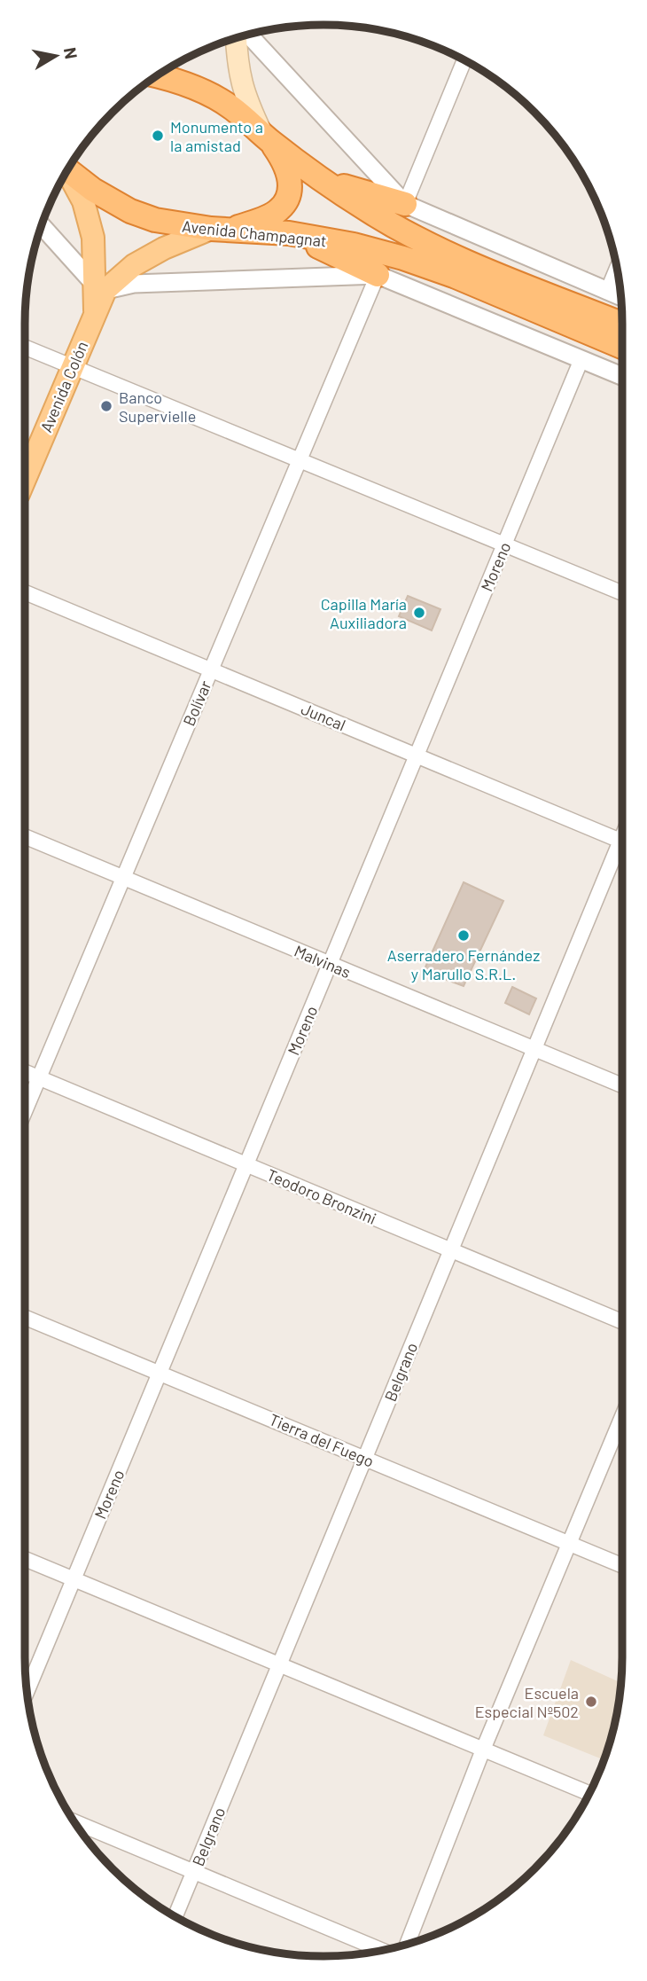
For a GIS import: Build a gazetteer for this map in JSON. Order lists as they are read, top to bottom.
{
  "streets": {
    "highway": ["Avenida Champagnat"],
    "main road": ["Avenida Colón"],
    "street": [
      "Moreno",
      "Bolívar",
      "Juncal",
      "Malvinas",
      "Teodoro Bronzini",
      "Belgrano",
      "Tierra del Fuego"
    ]
  },
  "crossings": [
    ["Moreno", "Juncal"],
    ["Moreno", "Malvinas"],
    ["Moreno", "Teodoro Bronzini"],
    ["Moreno", "Tierra del Fuego"],
    ["Bolívar", "Juncal"],
    ["Bolívar", "Malvinas"],
    ["Bolívar", "Teodoro Bronzini"],
    ["Malvinas", "Belgrano"],
    ["Teodoro Bronzini", "Belgrano"],
    ["Belgrano", "Tierra del Fuego"]
  ],
  "places": [
    "Monumento a la amistad",
    "Banco Supervielle",
    "Capilla María Auxiliadora",
    "Aserradero Fernández y Marullo S.R.L.",
    "Escuela Especial Nº502"
  ],
  "north": "right"
}
